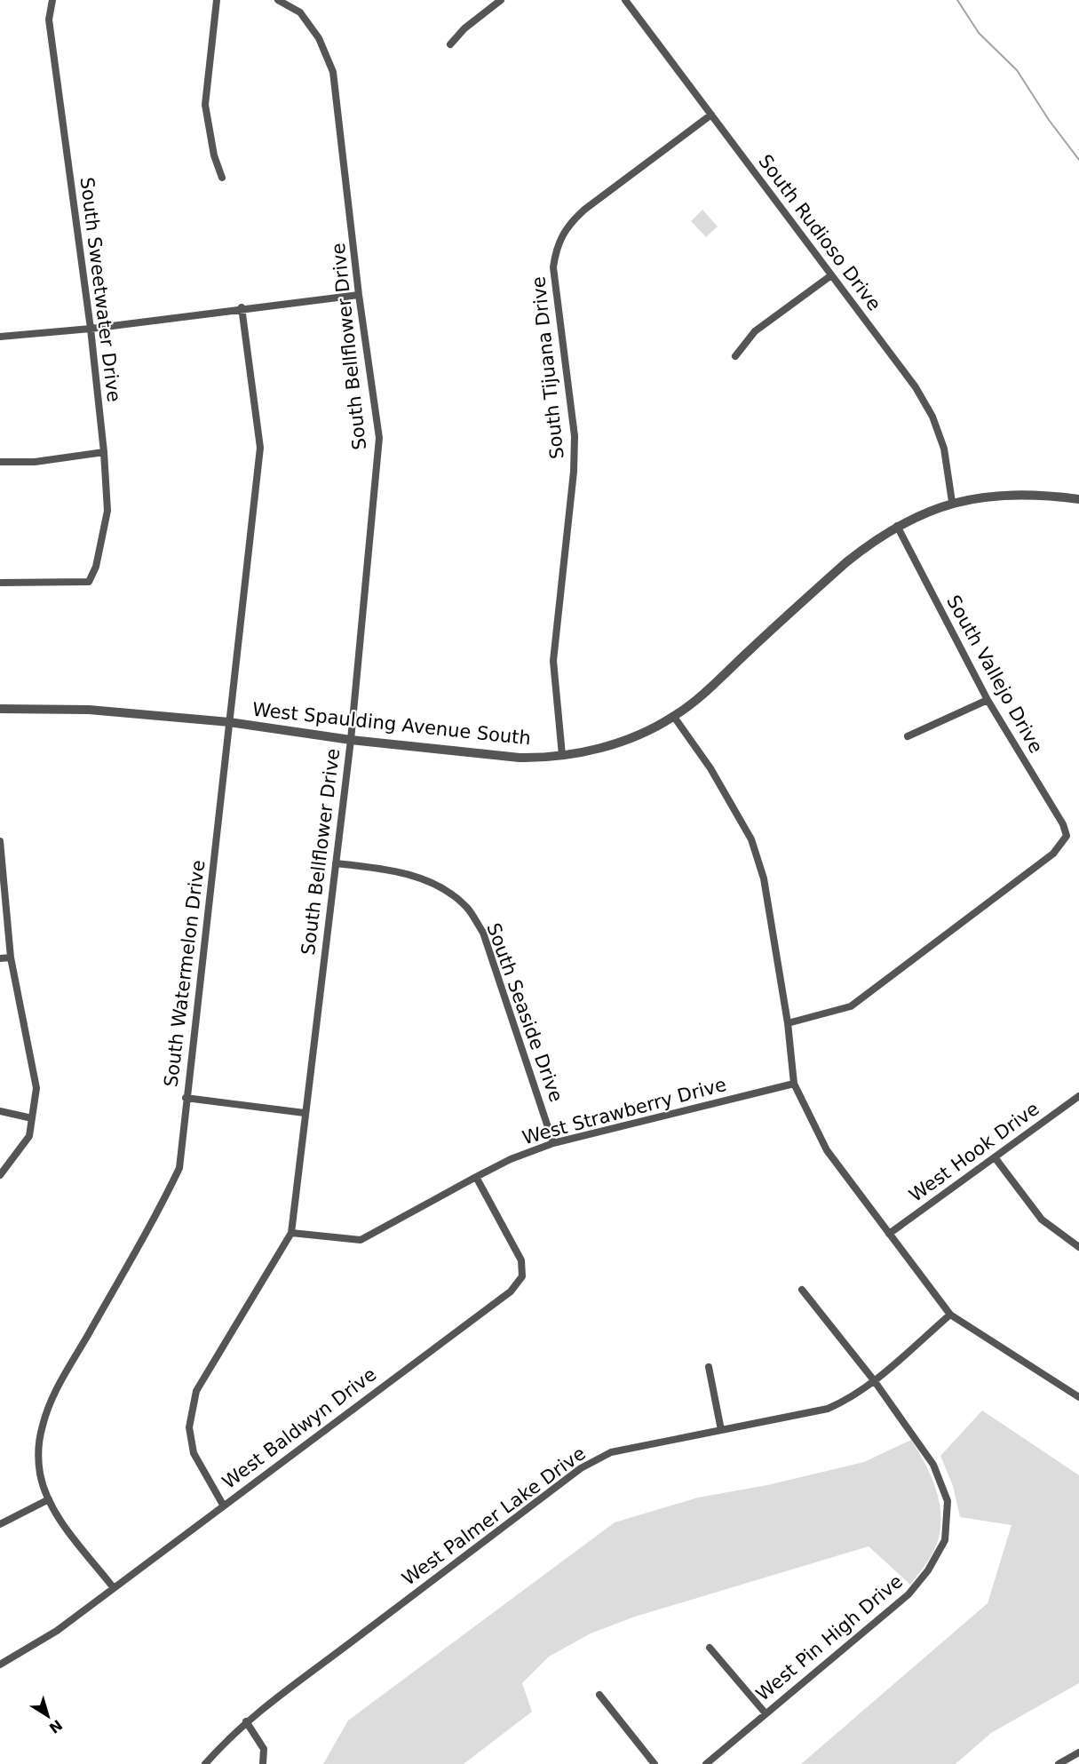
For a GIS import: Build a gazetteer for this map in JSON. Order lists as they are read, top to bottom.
{
  "streets": {
    "street": [
      "South Rudioso Drive",
      "South Sweetwater Drive",
      "South Bellflower Drive",
      "South Tijuana Drive",
      "South Vallejo Drive",
      "West Spaulding Avenue South",
      "South Watermelon Drive",
      "South Seaside Drive",
      "West Strawberry Drive",
      "West Hook Drive",
      "West Baldwyn Drive",
      "West Palmer Lake Drive",
      "West Pin High Drive"
    ]
  },
  "crossings": [
    ["South Rudioso Drive", "South Tijuana Drive"],
    ["South Rudioso Drive", "West Spaulding Avenue South"],
    ["South Bellflower Drive", "West Spaulding Avenue South"],
    ["South Bellflower Drive", "South Seaside Drive"],
    ["South Bellflower Drive", "West Strawberry Drive"],
    ["South Bellflower Drive", "West Baldwyn Drive"],
    ["South Tijuana Drive", "West Spaulding Avenue South"],
    ["South Vallejo Drive", "West Spaulding Avenue South"],
    ["West Spaulding Avenue South", "South Watermelon Drive"],
    ["South Watermelon Drive", "West Baldwyn Drive"],
    ["South Seaside Drive", "West Strawberry Drive"],
    ["West Strawberry Drive", "West Baldwyn Drive"],
    ["West Palmer Lake Drive", "West Pin High Drive"]
  ],
  "north": "bottom right"
}
